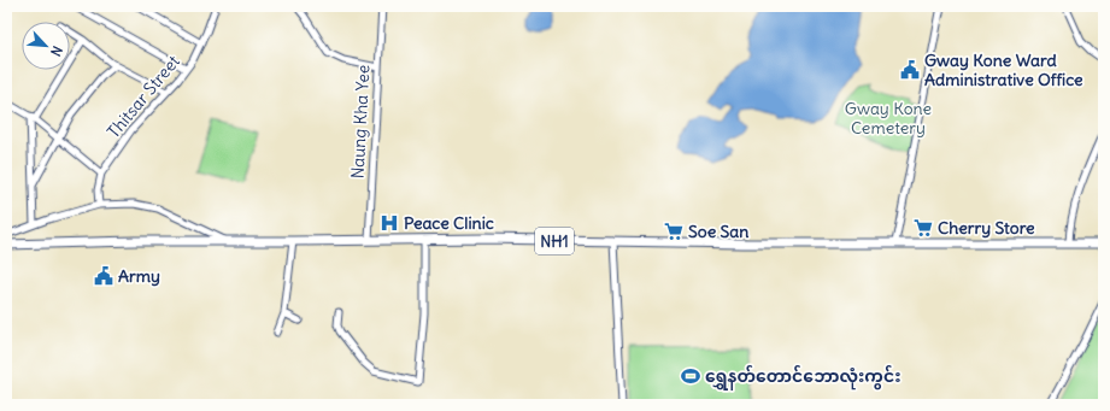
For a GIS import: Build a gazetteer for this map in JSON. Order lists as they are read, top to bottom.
{
  "streets": {
    "highway": ["NH1"],
    "street": ["Thitsar Street", "Naung Kha Yee"]
  },
  "crossings": [
    ["Naung Kha Yee", "NH1"]
  ],
  "parks": ["Gway Kone Cemetery"],
  "places": {
    "public building": ["Gway Kone Ward Administrative Office", "Army"],
    "hospital": ["Peace Clinic"],
    "supermarket": ["Cherry Store", "Soe San"],
    "sports": ["ရွှေနတ်တောင်ဘောလုံးကွင်း"]
  },
  "north": "bottom right"
}
